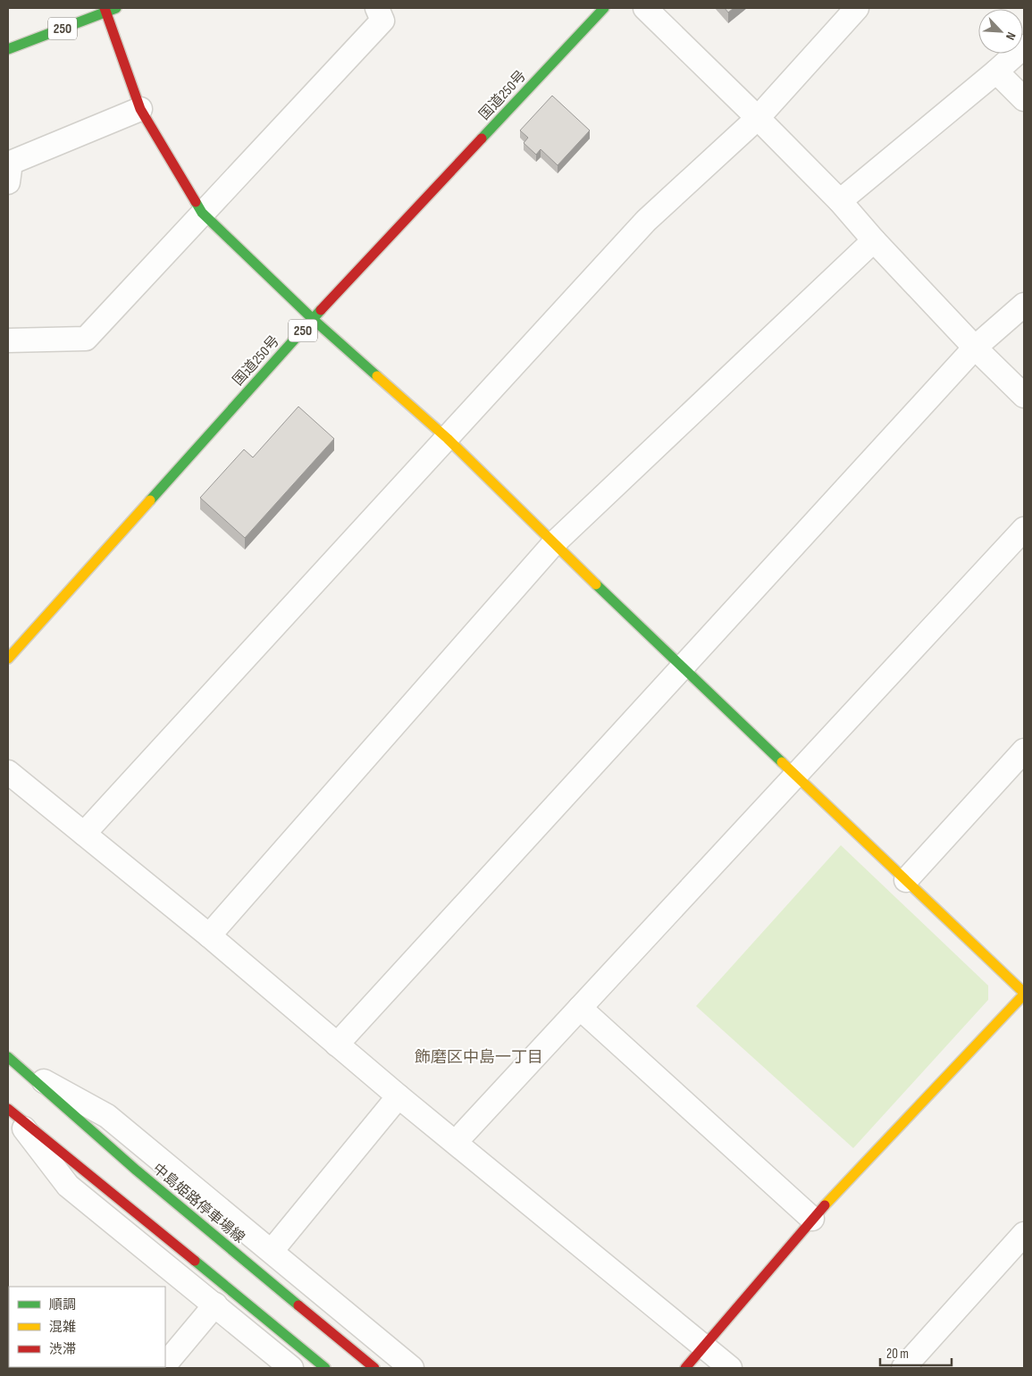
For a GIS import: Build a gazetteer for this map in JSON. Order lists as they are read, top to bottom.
{
  "streets": {
    "main road": ["250", "国道250号", "中島姫路停車場線"]
  },
  "districts": ["飾磨区中島一丁目"],
  "legend": ["順調", "混雑", "渋滞"],
  "scale_bar": "20 m",
  "north": "bottom right"
}
